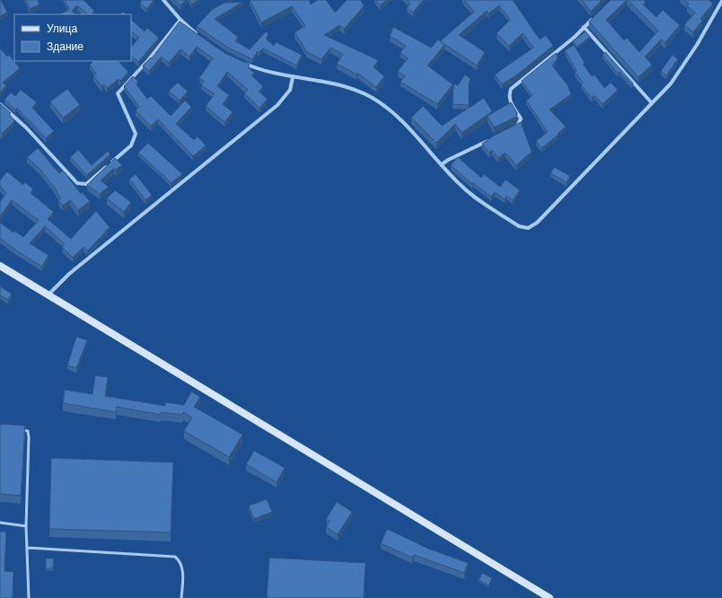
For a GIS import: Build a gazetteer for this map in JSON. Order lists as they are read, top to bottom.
{
  "legend": ["Улица", "Здание"]
}
